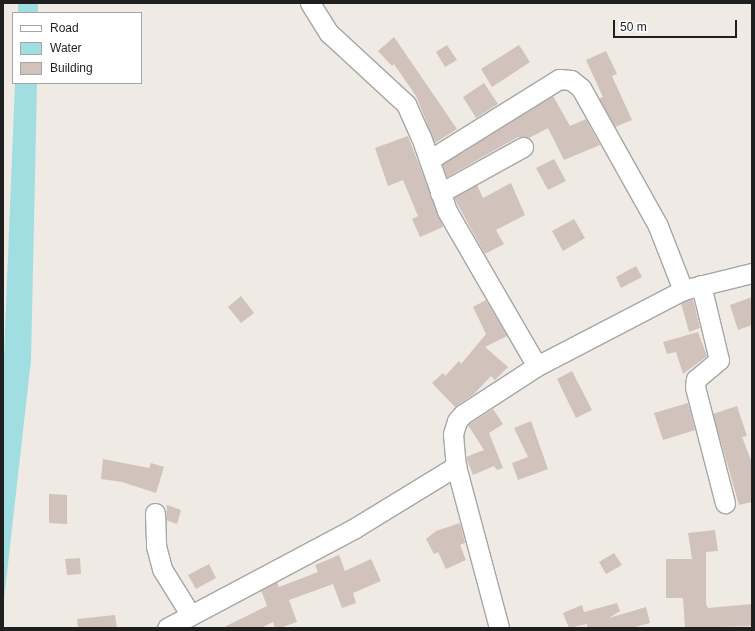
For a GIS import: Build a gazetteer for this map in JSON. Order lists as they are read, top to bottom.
{
  "legend": ["Road", "Water", "Building"],
  "scale_bar": "50 m"
}
